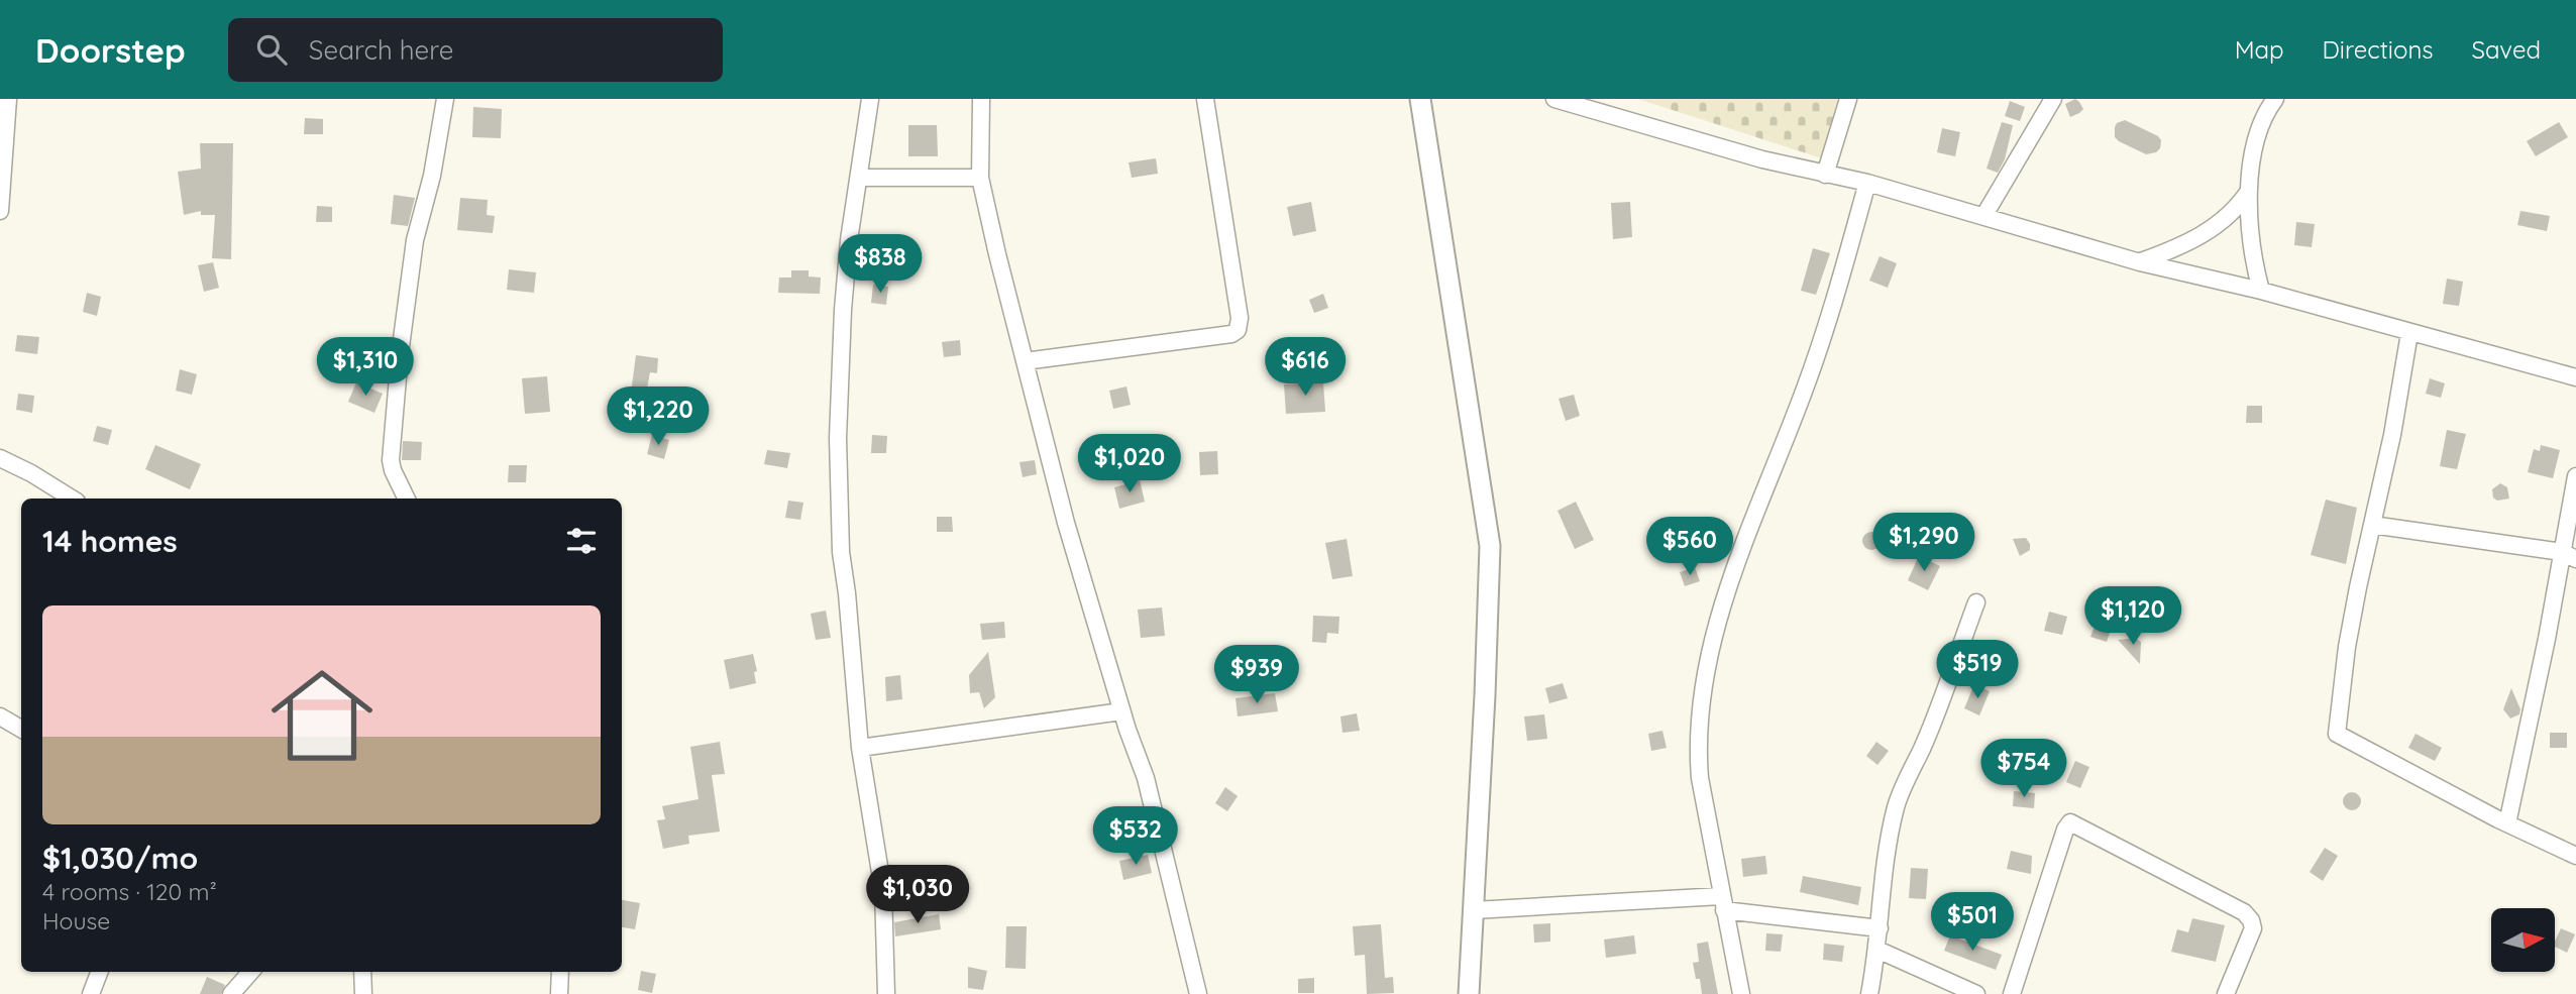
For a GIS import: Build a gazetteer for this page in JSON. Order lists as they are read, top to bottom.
{
  "north": "right",
  "page": {
    "header": "Doorstep",
    "search": "Search here",
    "nav": ["Map", "Directions", "Saved"],
    "price": [
      "$838",
      "$1,310",
      "$616",
      "$1,220",
      "$1,020",
      "$1,290",
      "$560",
      "$1,120",
      "$519",
      "$939",
      "$754",
      "$532",
      "$1,030",
      "$501"
    ],
    "heading": "14 homes",
    "list": [
      {
        "name": "$1,030/mo",
        "note": "4 rooms · 120 m² · House"
      }
    ]
  }
}
